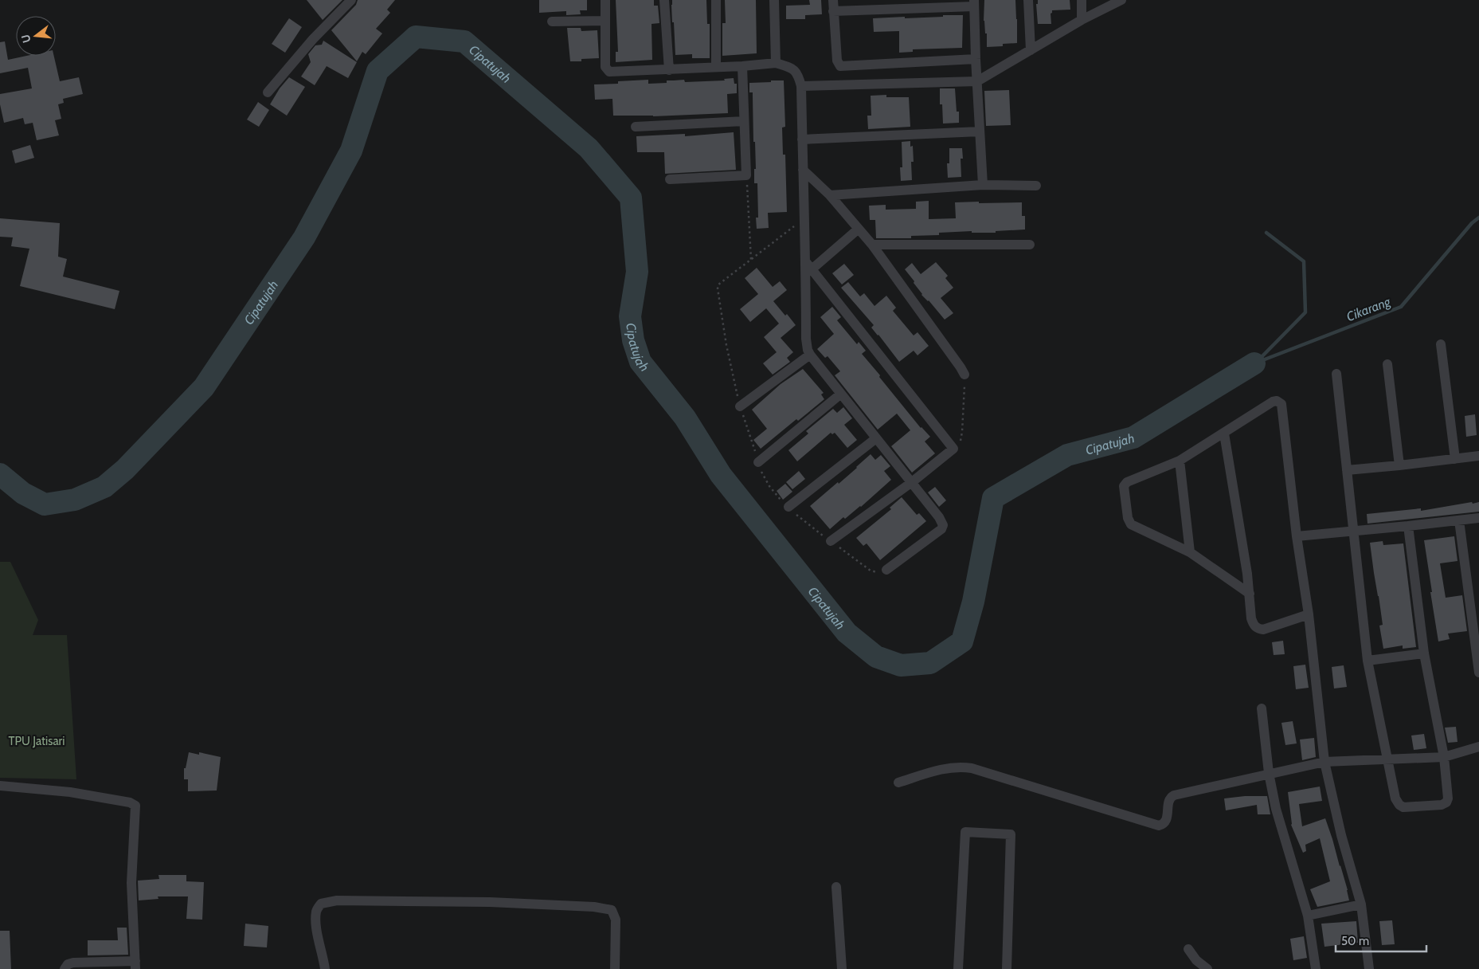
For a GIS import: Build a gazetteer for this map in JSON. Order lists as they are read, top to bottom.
{
  "water": ["Cipatujah", "Cikarang"],
  "parks": ["TPU Jatisari"],
  "scale_bar": "50 m",
  "north": "left"
}
